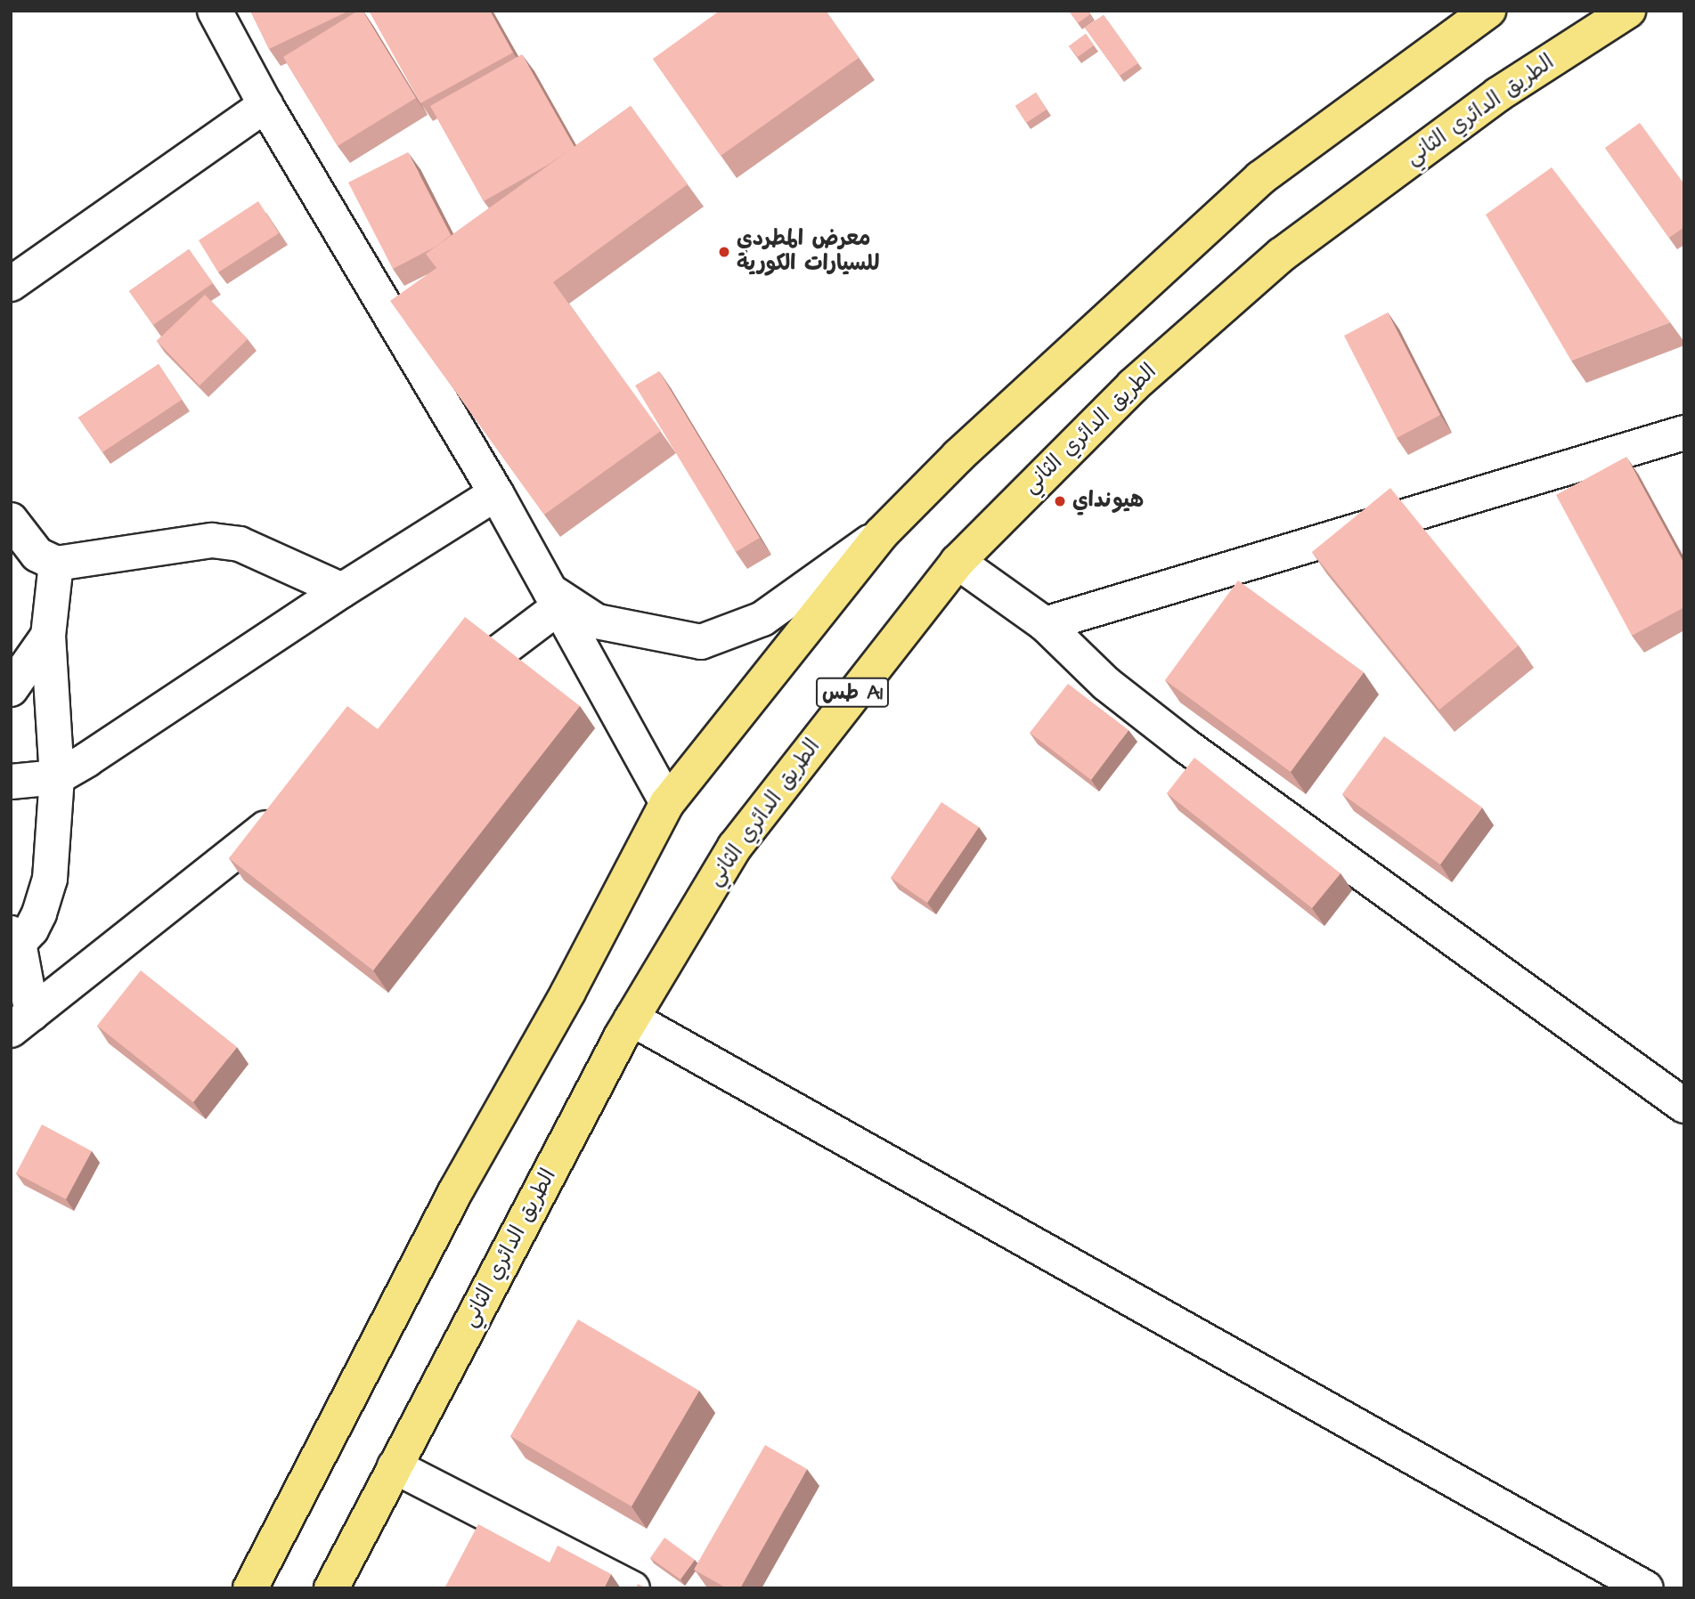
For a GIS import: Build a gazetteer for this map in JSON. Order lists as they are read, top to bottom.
{
  "streets": {
    "highway": ["الطريق الدائري الثاني", "طس A1"]
  },
  "places": ["معرض المطردي للسيارات الكورية", "هيونداي"]
}
